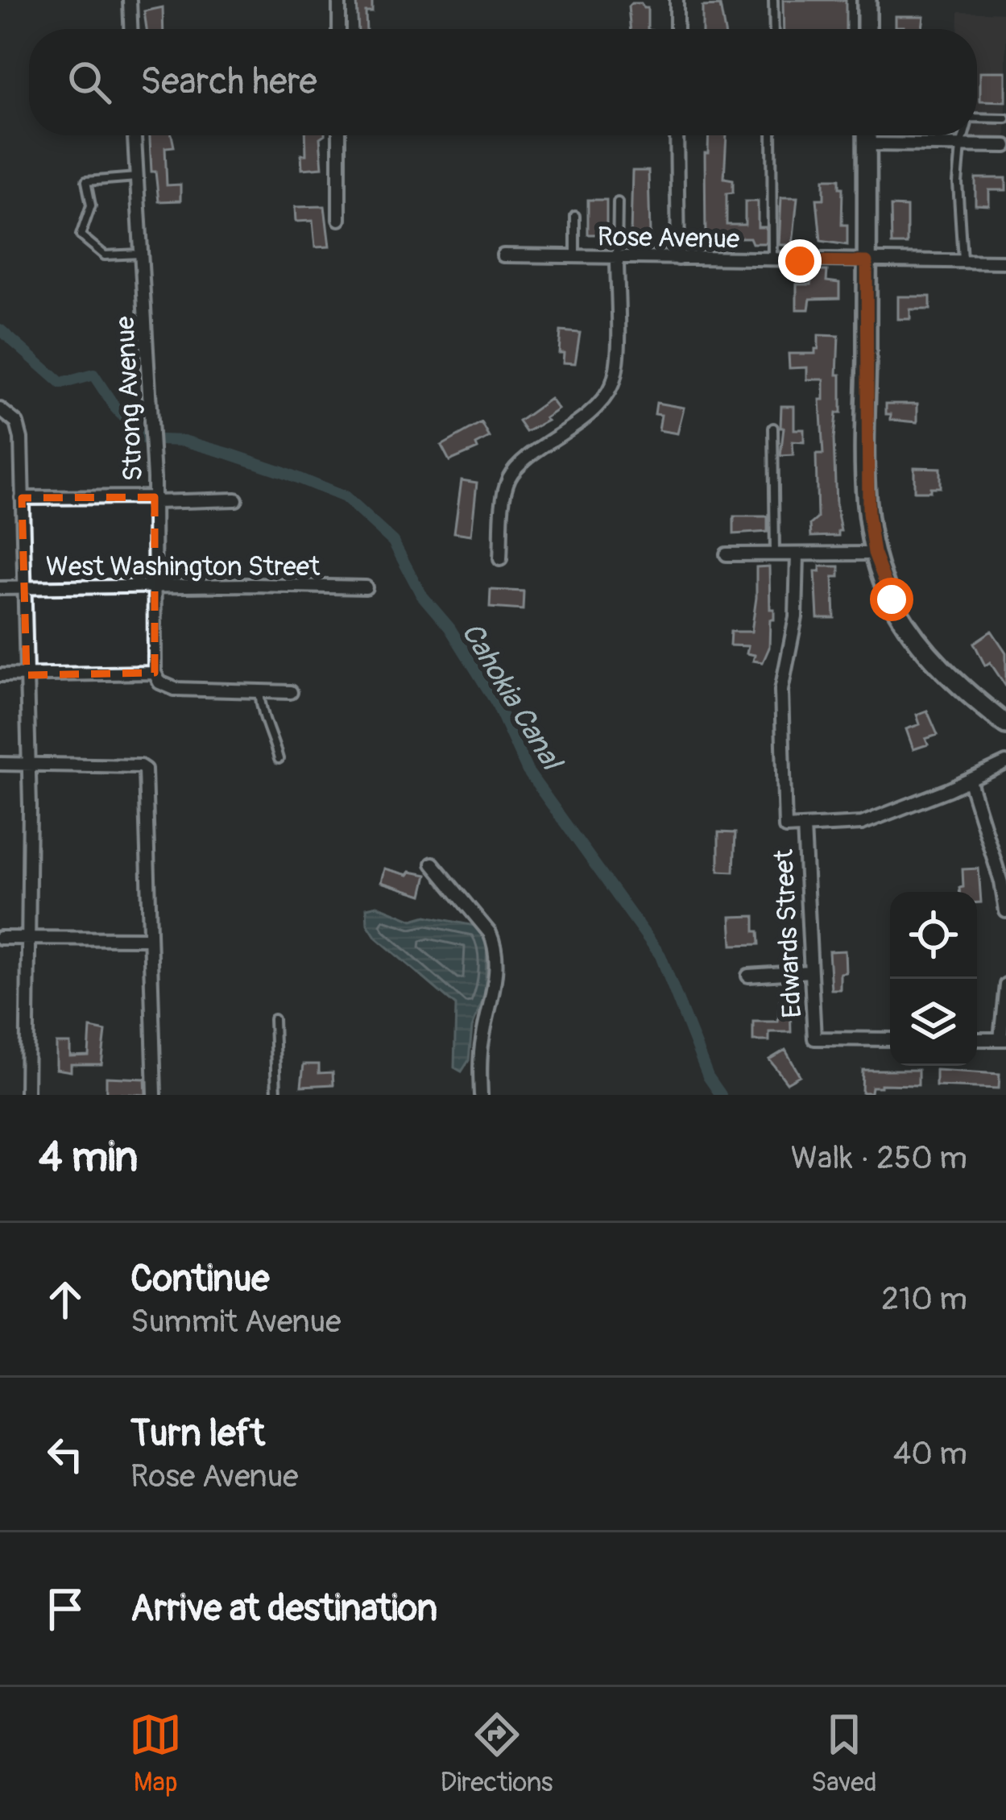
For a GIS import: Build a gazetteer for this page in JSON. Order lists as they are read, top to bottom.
{
  "streets": {
    "street": [
      "Rose Avenue",
      "Strong Avenue",
      "West Washington Street",
      "Edwards Street"
    ]
  },
  "crossings": [
    ["Strong Avenue", "West Washington Street"]
  ],
  "water": ["Cahokia Canal"],
  "page": {
    "search": "Search here",
    "heading": ["4 min", "Walk · 250 m"],
    "list": [
      ["Continue", "Summit Avenue", "210 m"],
      ["Turn left", "Rose Avenue", "40 m"],
      "Arrive at destination"
    ],
    "nav": ["Map", "Directions", "Saved"]
  }
}
